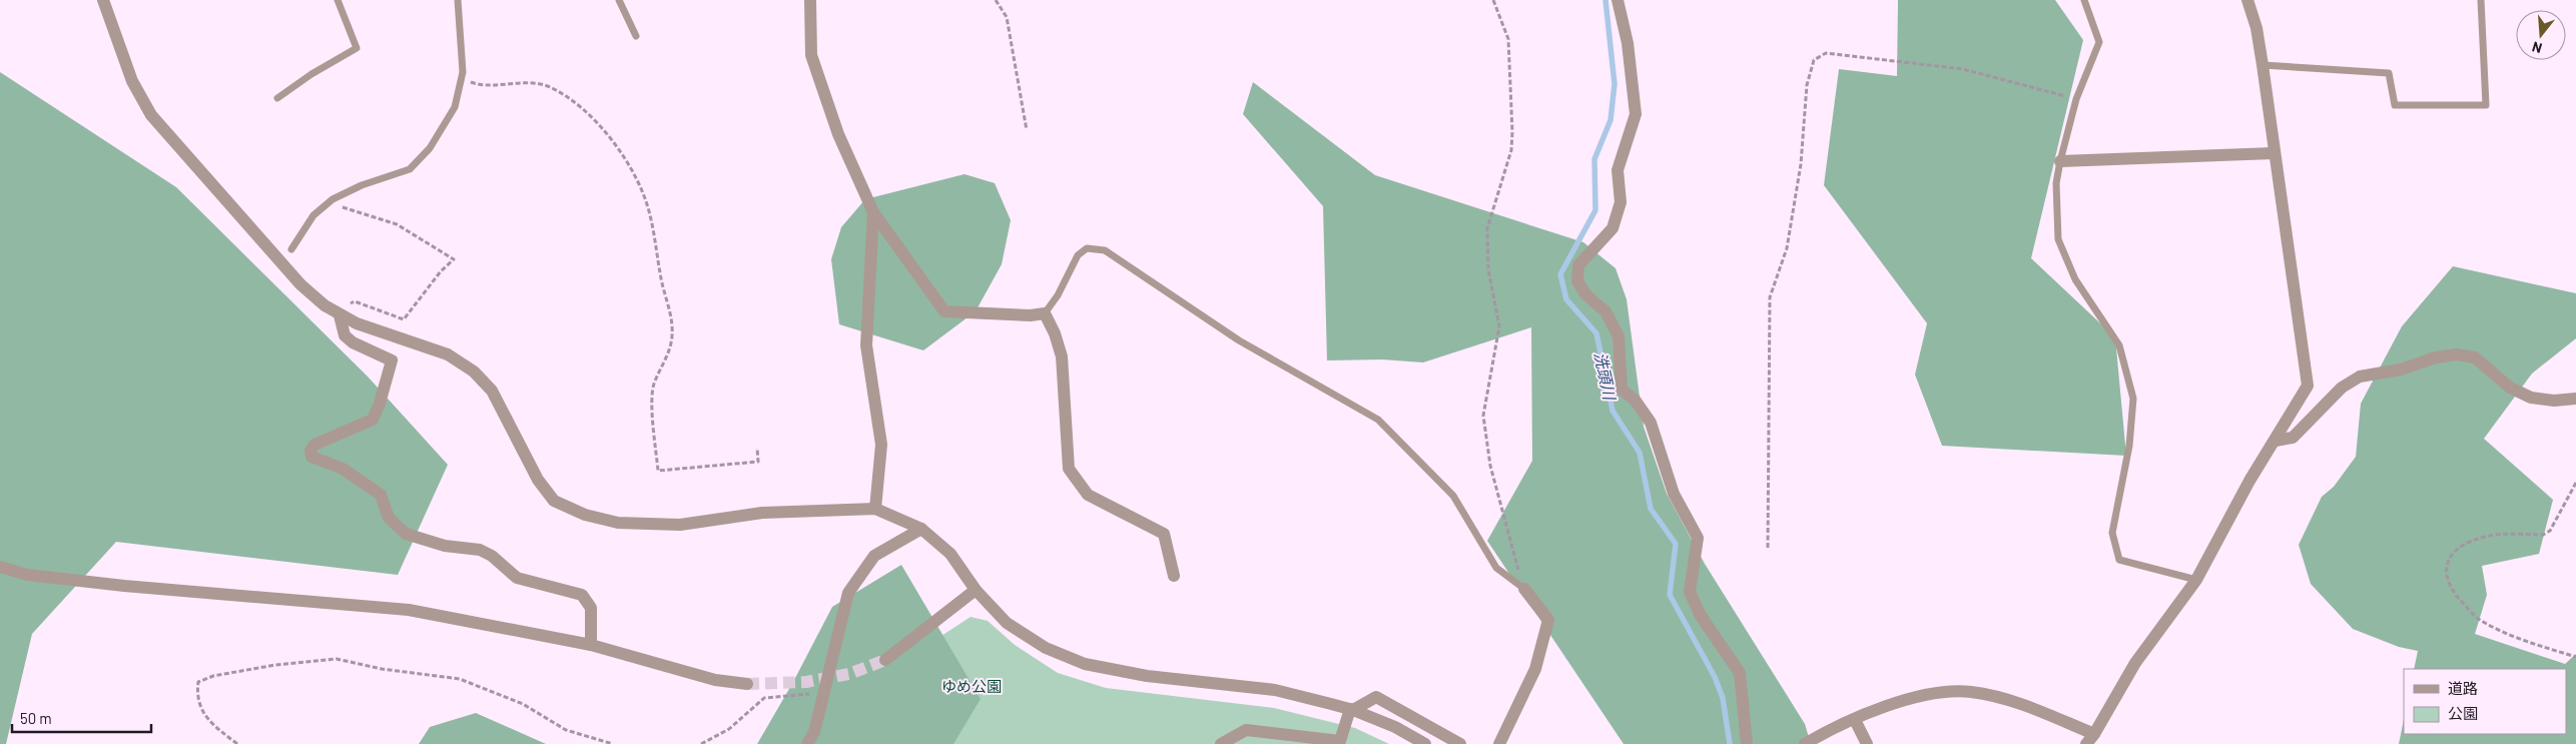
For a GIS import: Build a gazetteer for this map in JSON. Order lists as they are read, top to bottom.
{
  "water": ["洗頭川"],
  "parks": ["ゆめ公園"],
  "legend": ["道路", "公園"],
  "scale_bar": "50 m",
  "north": "bottom"
}
